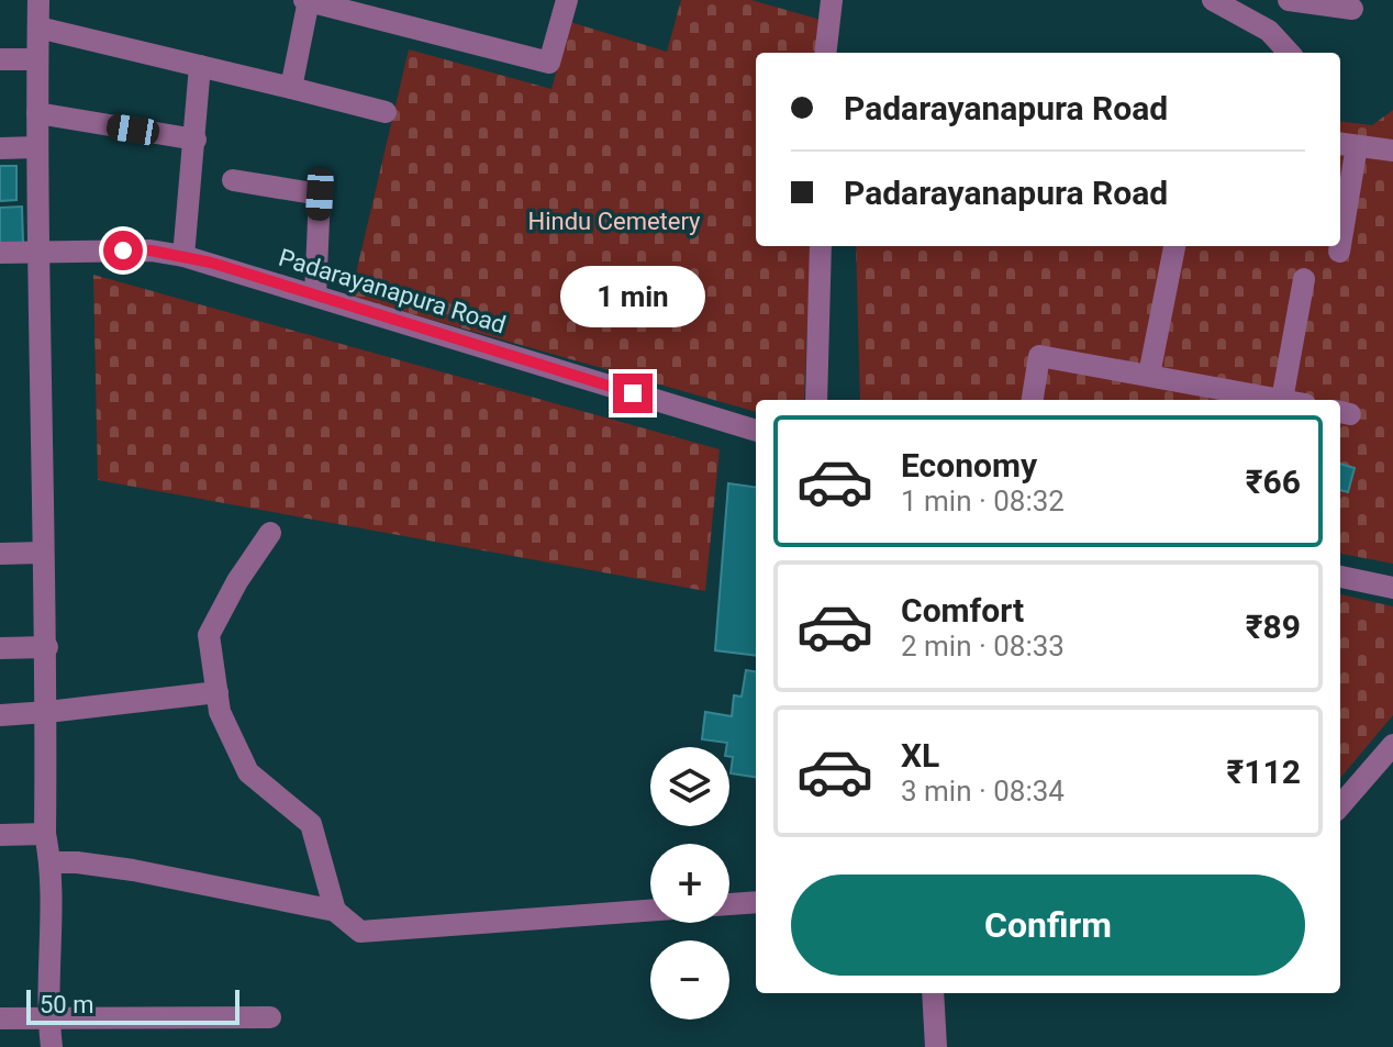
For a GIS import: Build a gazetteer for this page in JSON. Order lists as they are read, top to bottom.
{
  "streets": {
    "street": ["Padarayanapura Road"]
  },
  "parks": ["Hindu Cemetery"],
  "scale_bar": "50 m",
  "page": {
    "banner": ["Padarayanapura Road", "Padarayanapura Road"],
    "bubble": "1 min",
    "list": [
      {
        "name": "Economy",
        "note": "1 min · 08:32",
        "value": "₹66"
      },
      {
        "name": "Comfort",
        "note": "2 min · 08:33",
        "value": "₹89"
      },
      {
        "name": "XL",
        "note": "3 min · 08:34",
        "value": "₹112"
      }
    ],
    "map_buttons": ["+", "−"],
    "buttons": "Confirm",
    "scale": "50 m"
  }
}
